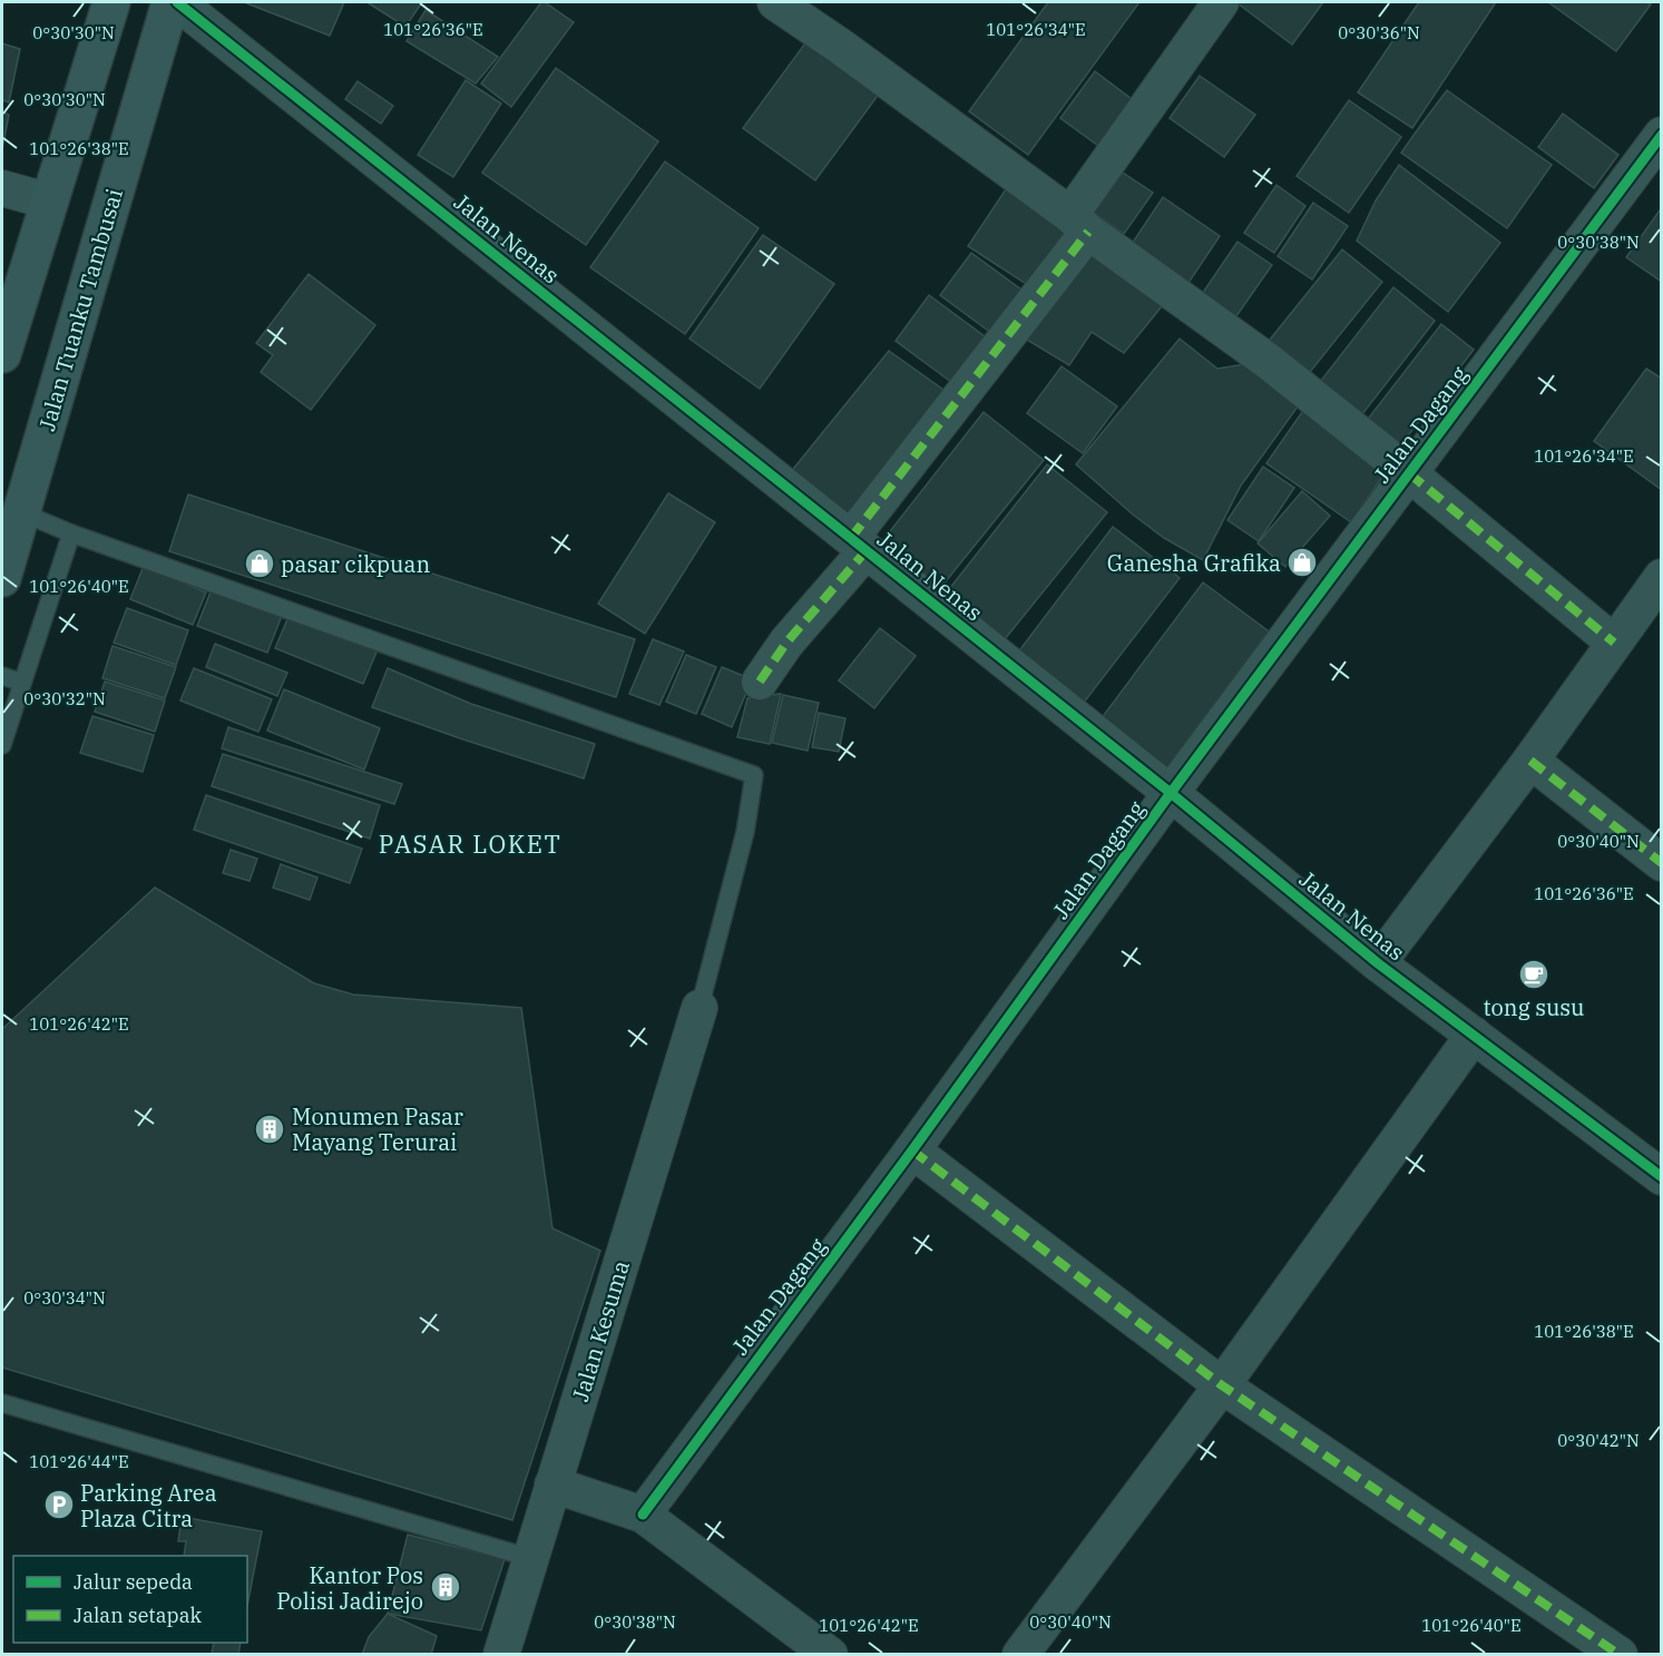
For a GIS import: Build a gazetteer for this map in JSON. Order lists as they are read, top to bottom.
{
  "streets": {
    "main road": ["Jalan Tuanku Tambusai"],
    "street": ["Jalan Nenas", "Jalan Dagang", "Jalan Kesuma"]
  },
  "crossings": [
    ["Jalan Nenas", "Jalan Dagang"]
  ],
  "districts": ["PASAR LOKET"],
  "places": {
    "shop": ["Ganesha Grafika", "pasar cikpuan"],
    "cafe": ["tong susu"],
    "building": ["Monumen Pasar Mayang Terurai", "Kantor Pos Polisi Jadirejo"],
    "parking": ["Parking Area Plaza Citra"]
  },
  "legend": ["Jalur sepeda", "Jalan setapak"],
  "coordinates": [
    "101°26'36\"E",
    "101°26'34\"E",
    "0°30'30\"N",
    "0°30'36\"N",
    "101°26'38\"E",
    "0°30'38\"N",
    "101°26'40\"E",
    "0°30'32\"N",
    "0°30'40\"N",
    "101°26'42\"E",
    "0°30'34\"N",
    "0°30'42\"N",
    "101°26'44\"E"
  ]
}
